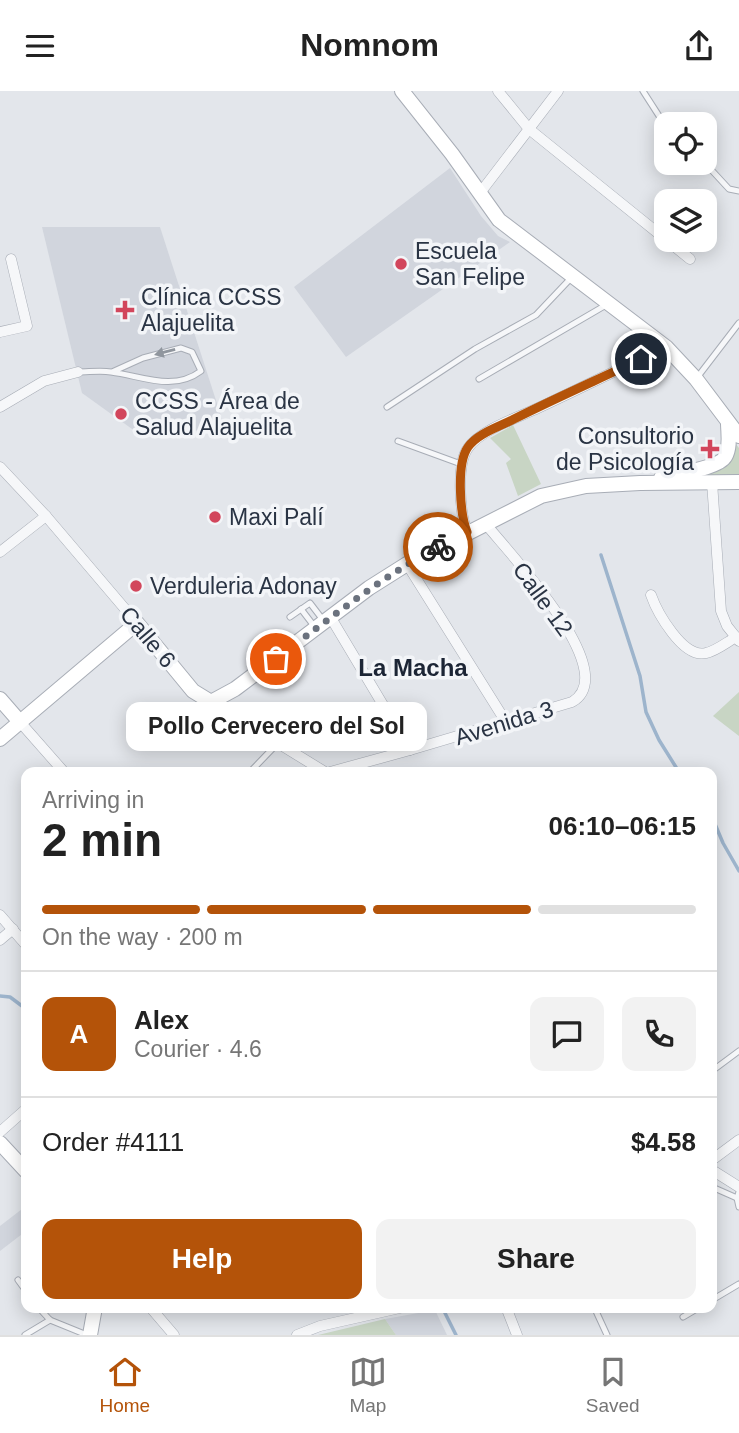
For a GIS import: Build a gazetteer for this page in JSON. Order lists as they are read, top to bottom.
{
  "streets": {
    "street": ["Calle 12", "Calle 6", "Avenida 3"]
  },
  "crossings": [
    ["Calle 12", "Avenida 3"]
  ],
  "districts": ["La Macha"],
  "places": {
    "other": [
      "Escuela San Felipe",
      "CCSS - Área de Salud Alajuelita",
      "Maxi Palí",
      "Verduleria Adonay",
      "Pollo Cervecero del Sol"
    ],
    "health": ["Clínica CCSS Alajuelita", "Consultorio de Psicología"]
  },
  "page": {
    "header": "Nomnom",
    "bubble": "Pollo Cervecero del Sol",
    "heading": ["2 min", "Arriving in", "06:10–06:15"],
    "panel": [
      "Alex",
      "Courier · 4.6",
      "Order #4111",
      "$4.58"
    ],
    "bar": "On the way · 200 m",
    "round": "A",
    "buttons": ["Help", "Share"],
    "tabs": ["Home", "Map", "Saved"]
  }
}
